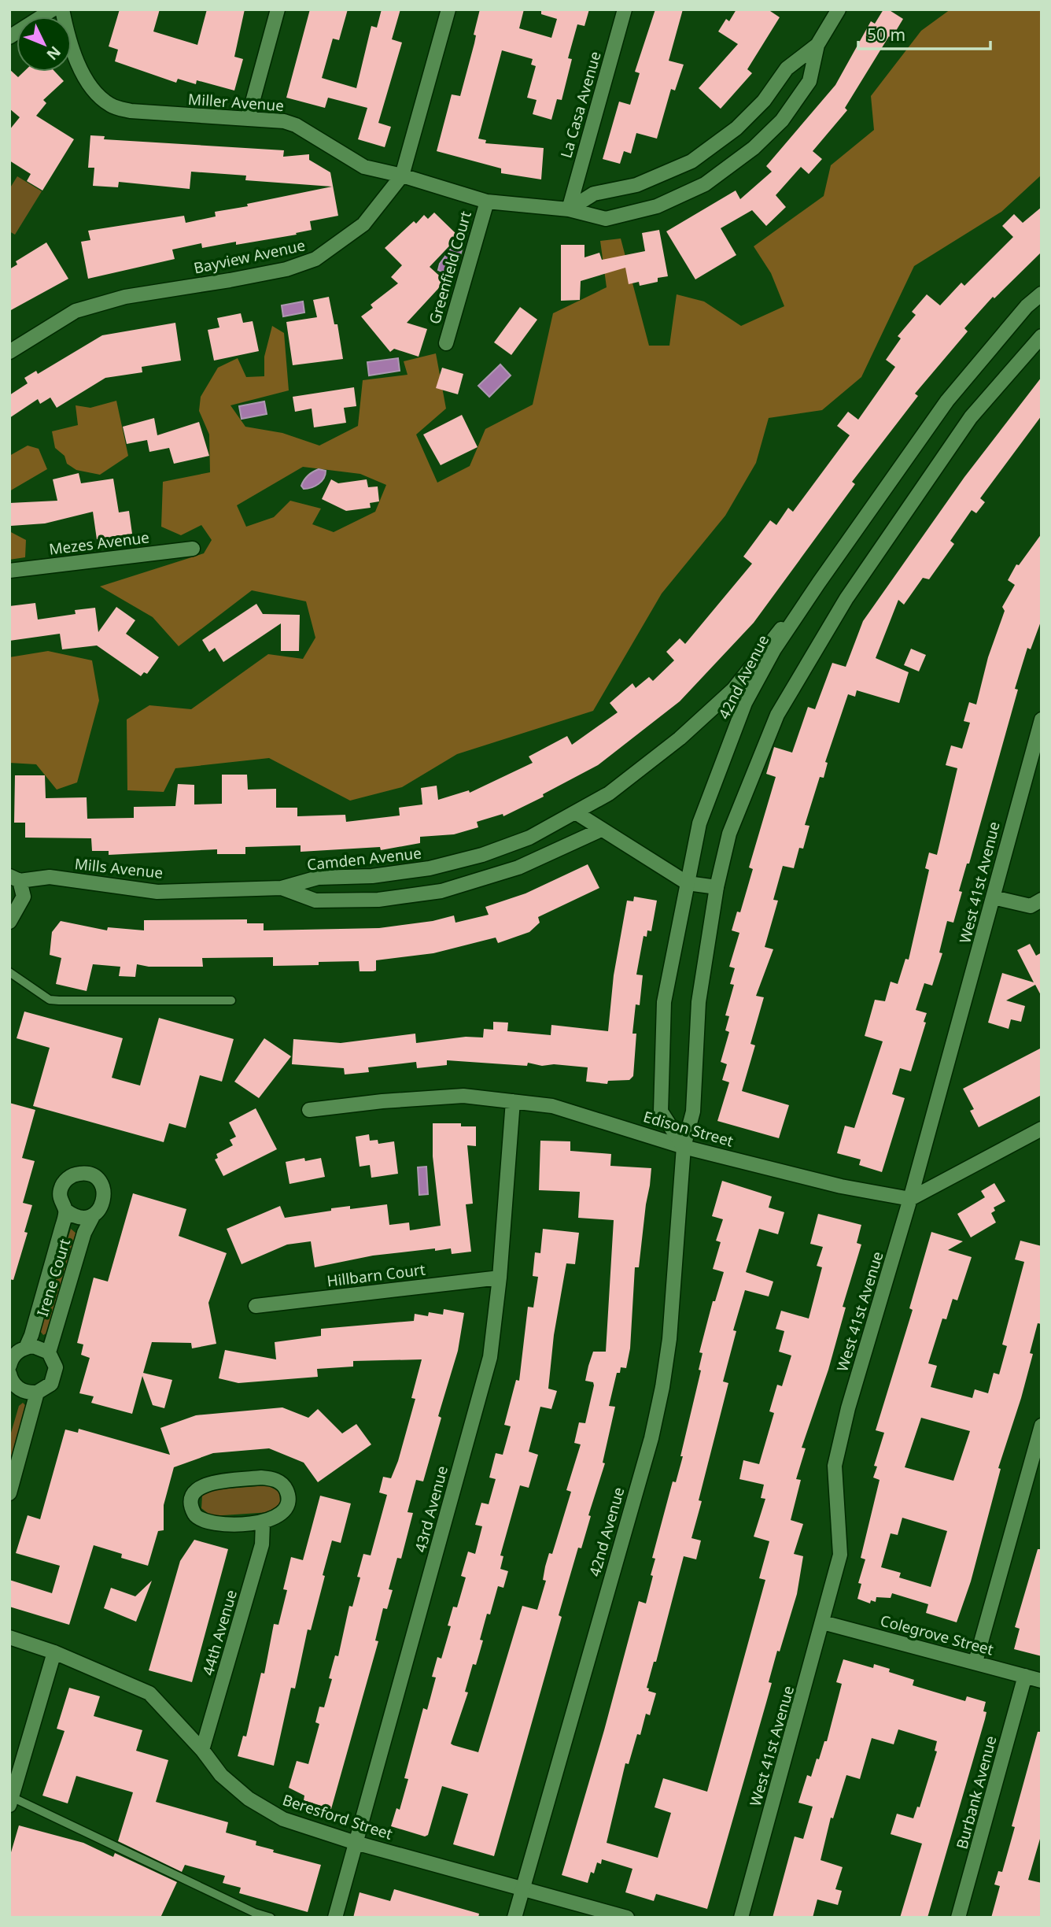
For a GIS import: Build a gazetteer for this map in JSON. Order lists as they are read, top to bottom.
{
  "streets": {
    "street": [
      "Miller Avenue",
      "La Casa Avenue",
      "Bayview Avenue",
      "Greenfield Court",
      "Mezes Avenue",
      "42nd Avenue",
      "Camden Avenue",
      "Mills Avenue",
      "West 41st Avenue",
      "Edison Street",
      "Hillbarn Court",
      "Irene Court",
      "43rd Avenue",
      "44th Avenue",
      "Colegrove Street",
      "Burbank Avenue",
      "Beresford Street"
    ]
  },
  "crossings": [
    ["Miller Avenue", "La Casa Avenue"],
    ["Miller Avenue", "Bayview Avenue"],
    ["Miller Avenue", "Greenfield Court"],
    ["42nd Avenue", "Camden Avenue"],
    ["42nd Avenue", "Edison Street"],
    ["42nd Avenue", "Beresford Street"],
    ["Camden Avenue", "Mills Avenue"],
    ["West 41st Avenue", "Edison Street"],
    ["West 41st Avenue", "Colegrove Street"],
    ["Edison Street", "43rd Avenue"],
    ["Hillbarn Court", "43rd Avenue"],
    ["43rd Avenue", "Beresford Street"],
    ["44th Avenue", "Beresford Street"],
    ["Colegrove Street", "Burbank Avenue"]
  ],
  "scale_bar": "50 m",
  "north": "bottom right"
}
